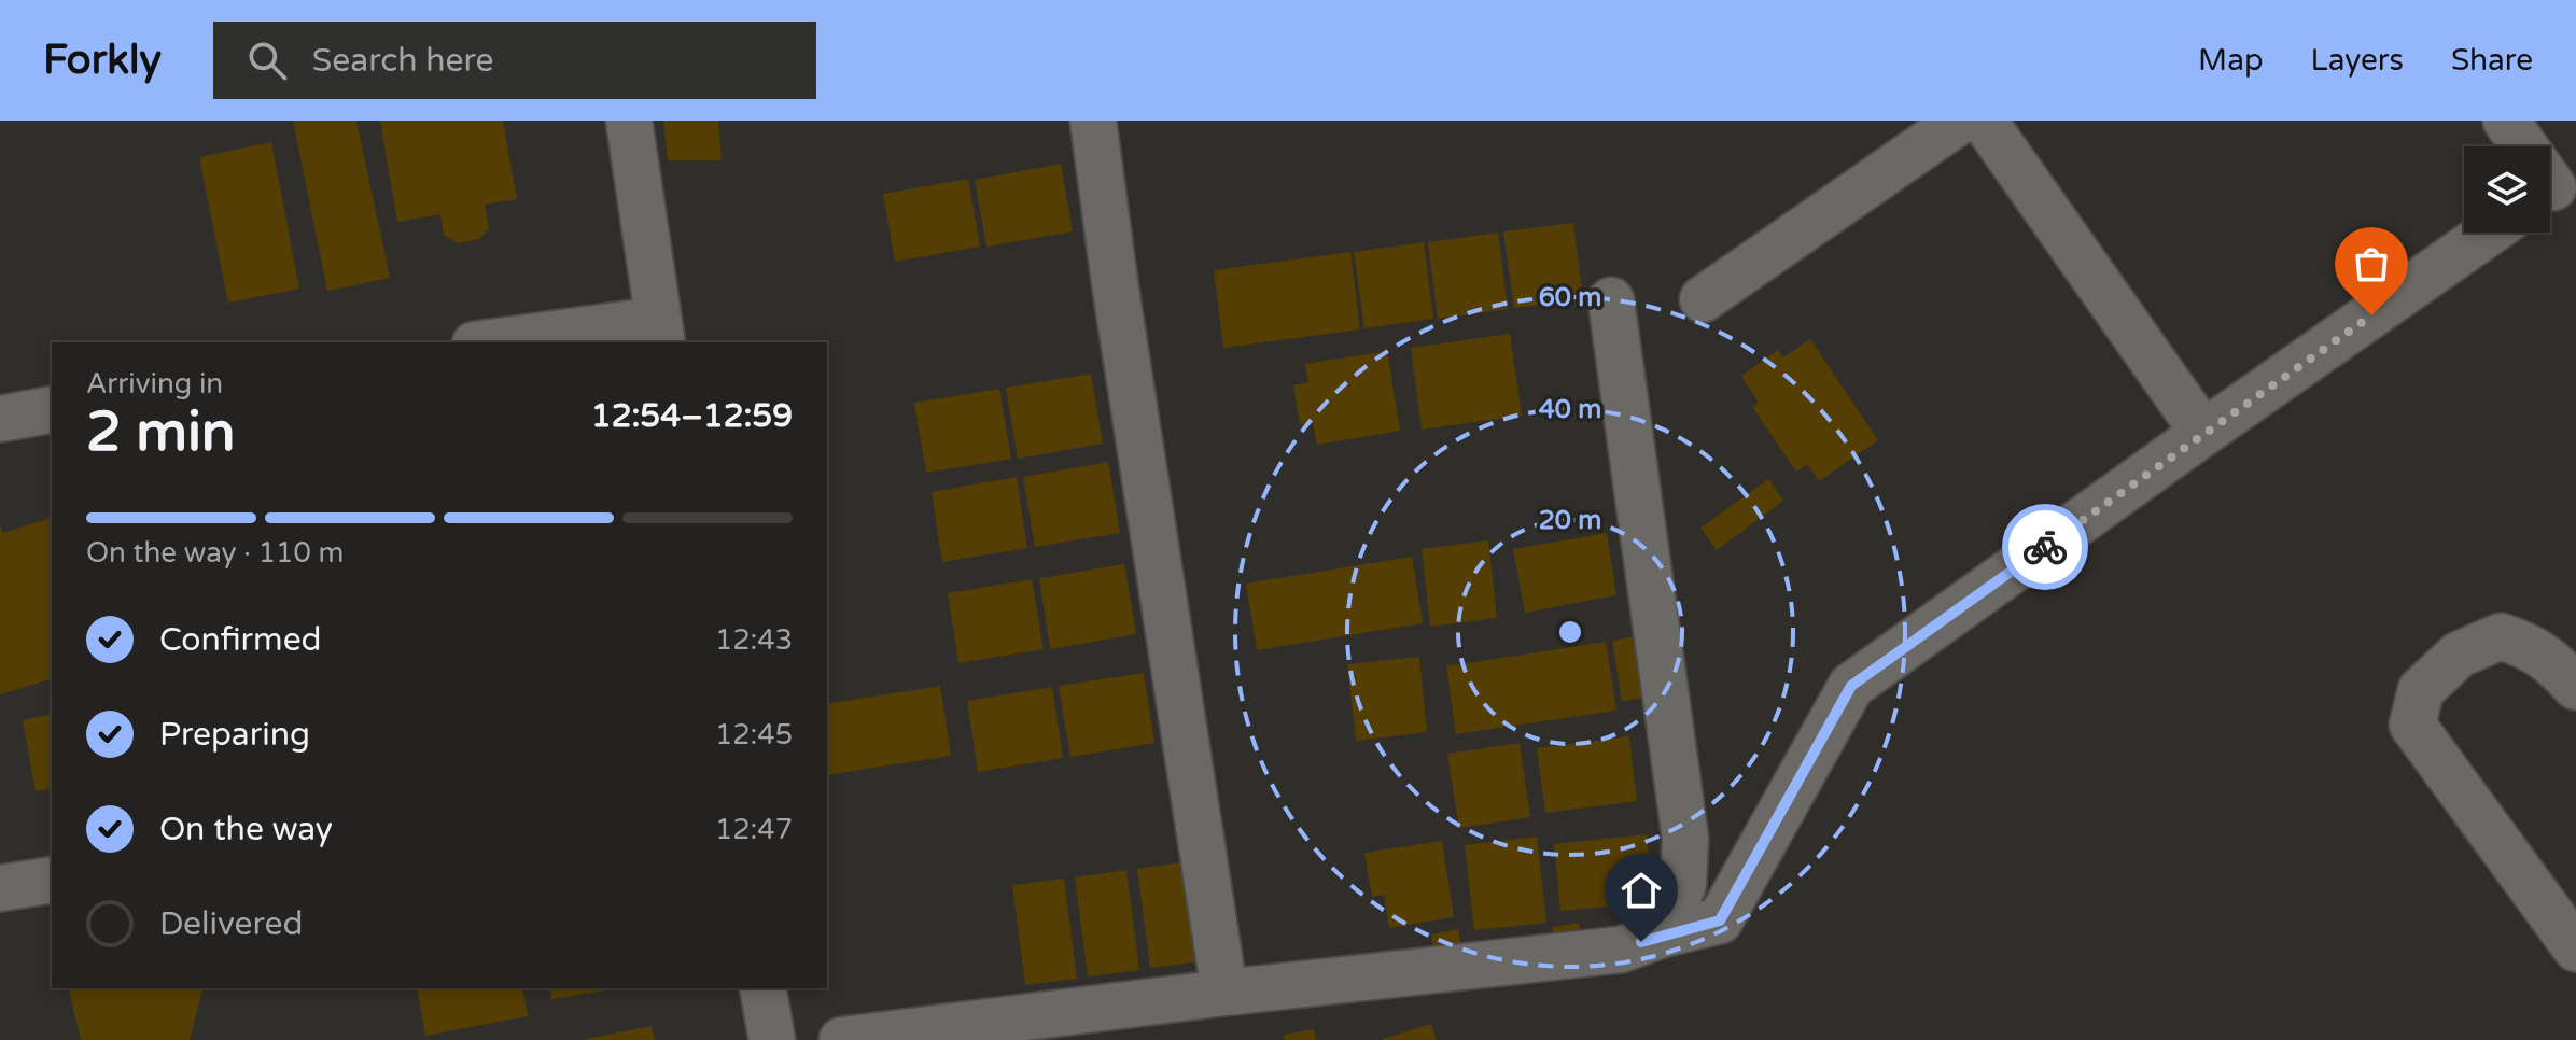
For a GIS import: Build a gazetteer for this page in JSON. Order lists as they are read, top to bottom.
{
  "page": {
    "header": "Forkly",
    "search": "Search here",
    "nav": ["Map", "Layers", "Share"],
    "heading": ["2 min", "Arriving in", "12:54–12:59"],
    "bar": "On the way · 110 m",
    "list": [
      ["Confirmed", "12:43"],
      ["Preparing", "12:45"],
      ["On the way", "12:47"],
      "Delivered"
    ]
  },
  "rings": ["60 m", "40 m", "20 m"]
}
